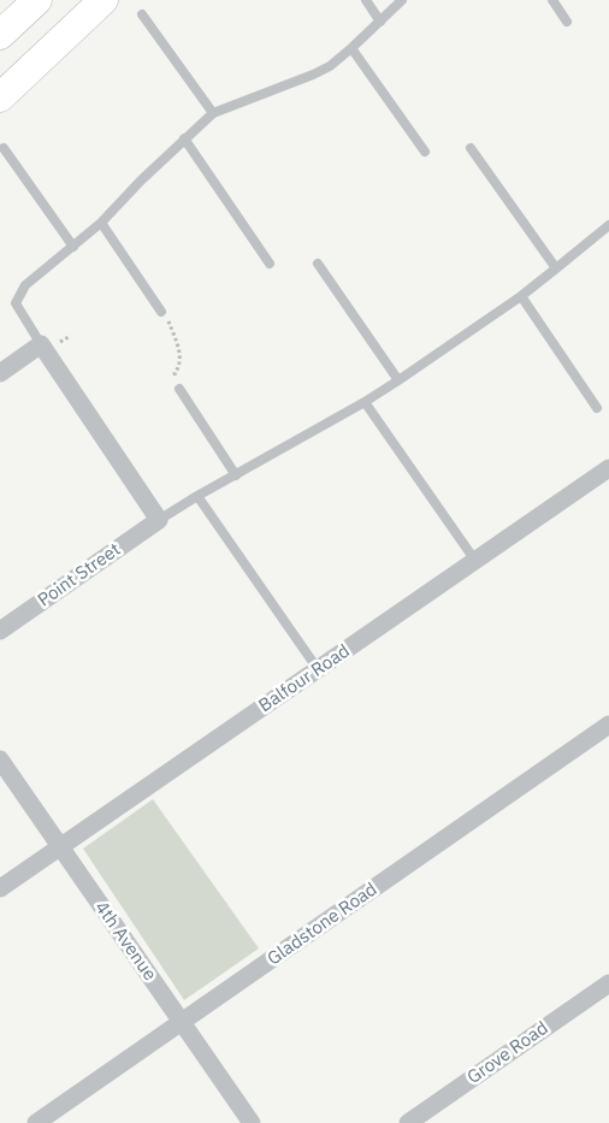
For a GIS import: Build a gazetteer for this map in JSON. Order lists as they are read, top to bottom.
{
  "streets": {
    "street": [
      "Point Street",
      "Balfour Road",
      "Gladstone Road",
      "4th Avenue",
      "Grove Road"
    ]
  },
  "crossings": [
    ["Balfour Road", "4th Avenue"],
    ["Gladstone Road", "4th Avenue"]
  ]
}
